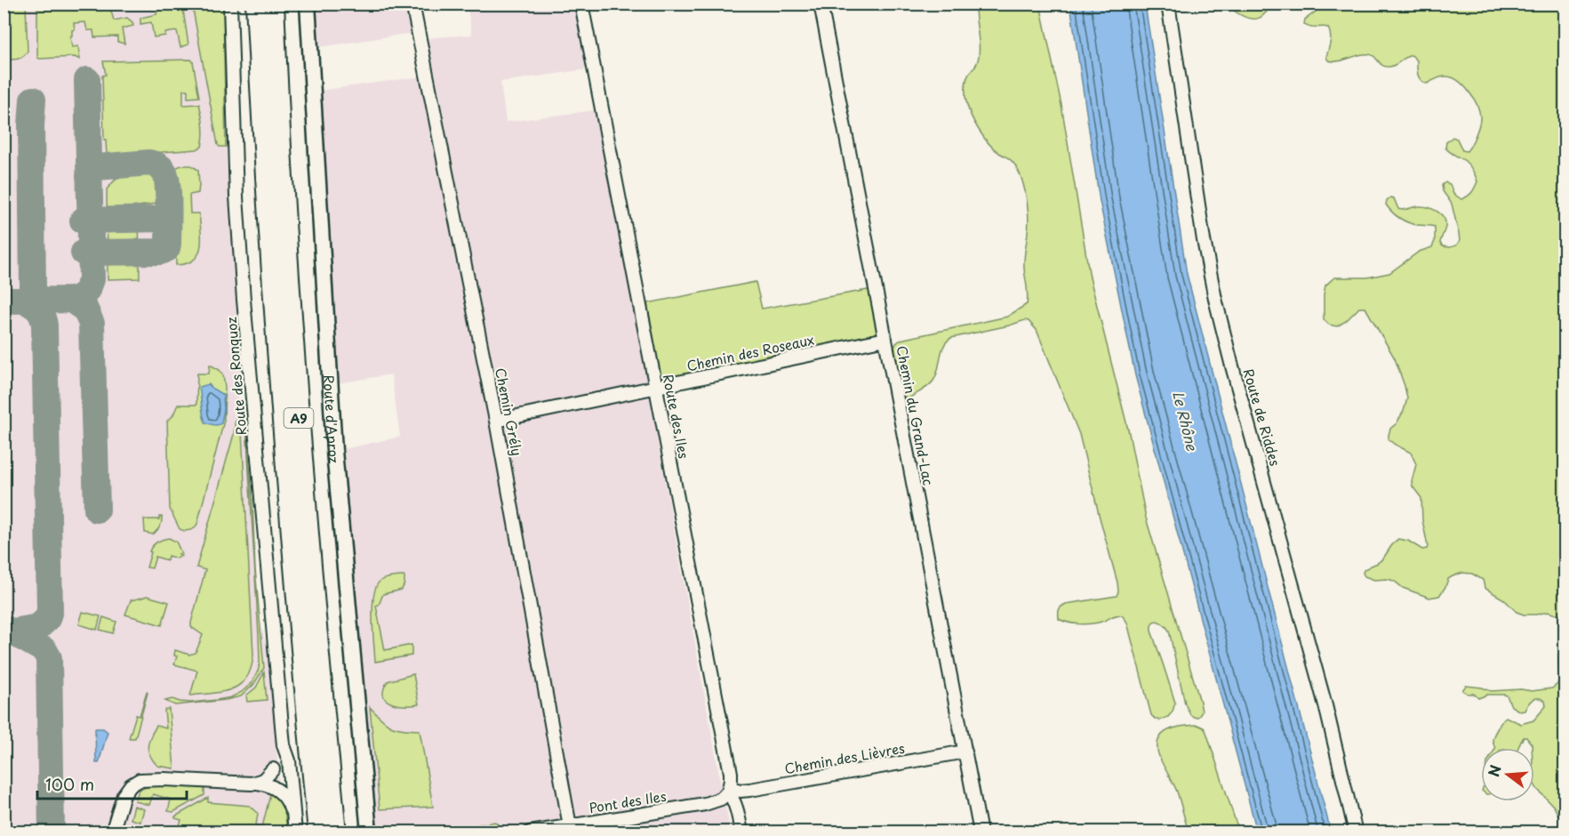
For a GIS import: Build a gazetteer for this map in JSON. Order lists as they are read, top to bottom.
{
  "streets": {
    "highway": ["A9"],
    "street": [
      "Chemin des Roseaux",
      "Route des Ronquoz",
      "Chemin Grély",
      "Chemin du Grand-Lac",
      "Route des Iles",
      "Route de Riddes",
      "Route d'Aproz",
      "Chemin des Lièvres",
      "Pont des Iles"
    ]
  },
  "crossings": [
    ["Chemin des Roseaux", "Chemin Grély"],
    ["Chemin des Roseaux", "Chemin du Grand-Lac"],
    ["Chemin des Roseaux", "Route des Iles"],
    ["Chemin Grély", "Pont des Iles"],
    ["Chemin du Grand-Lac", "Chemin des Lièvres"],
    ["Route des Iles", "Chemin des Lièvres"],
    ["Route des Iles", "Pont des Iles"],
    ["Chemin des Lièvres", "Pont des Iles"]
  ],
  "water": ["Le Rhône"],
  "scale_bar": "100 m",
  "north": "left"
}
